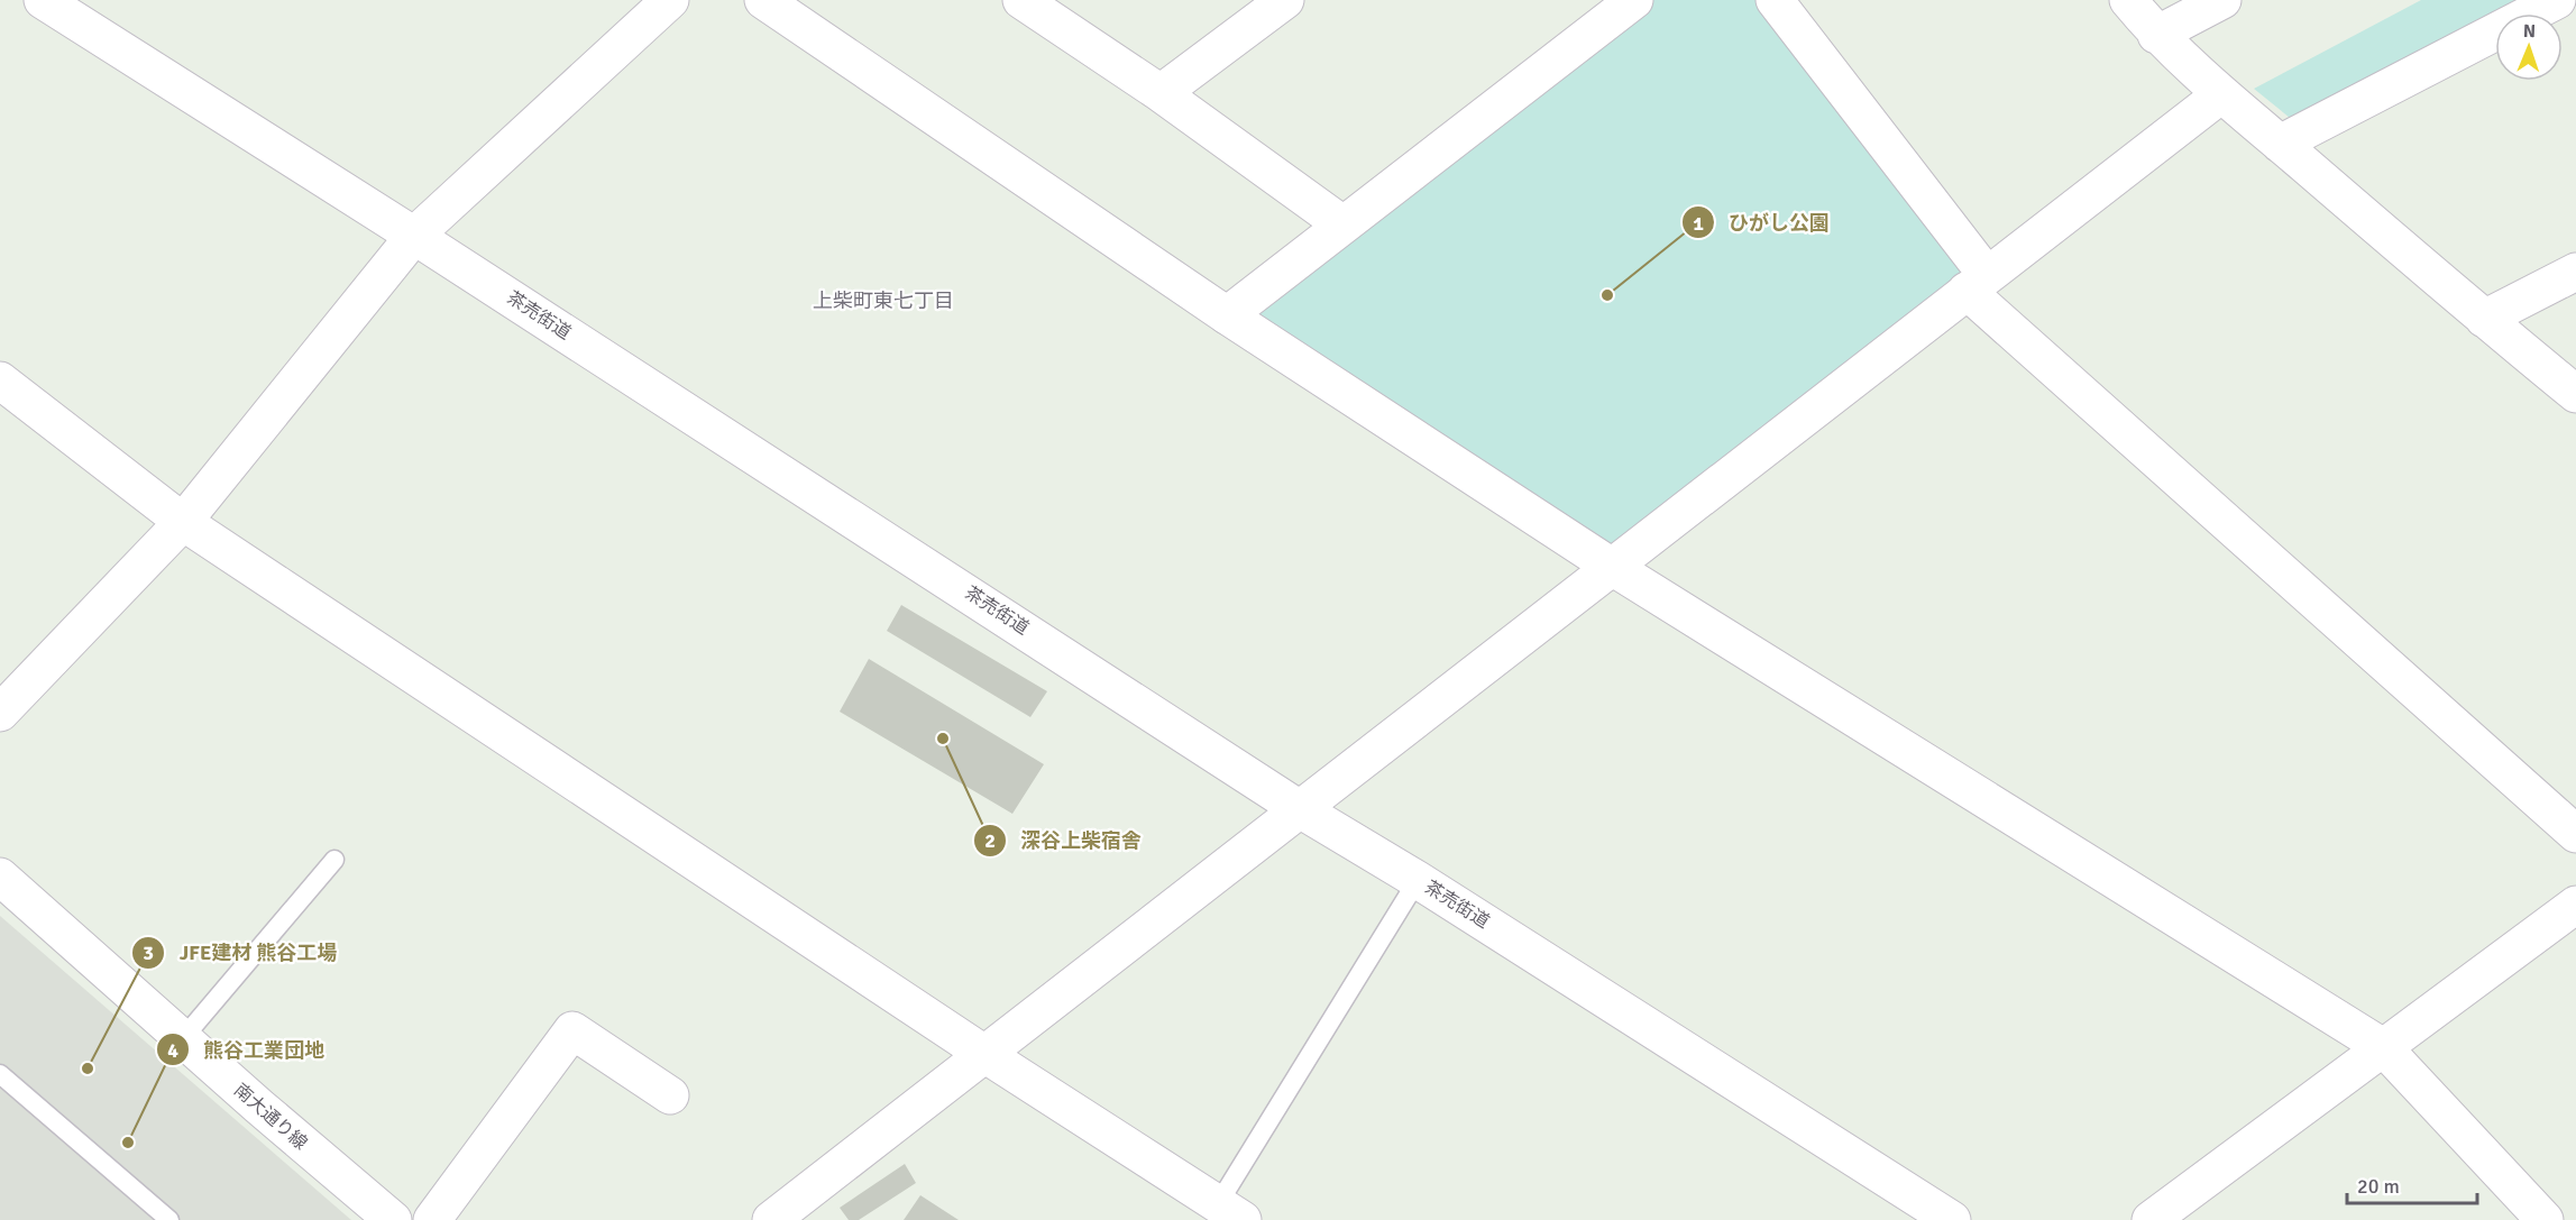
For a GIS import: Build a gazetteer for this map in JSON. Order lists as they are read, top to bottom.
{
  "streets": {
    "street": ["茶売街道", "南大通り線"]
  },
  "districts": ["上柴町東七丁目"],
  "places": [
    "ひがし公園",
    "深谷上柴宿舎",
    "JFE建材 熊谷工場",
    "熊谷工業団地"
  ],
  "scale_bar": "20 m",
  "north": "top"
}
